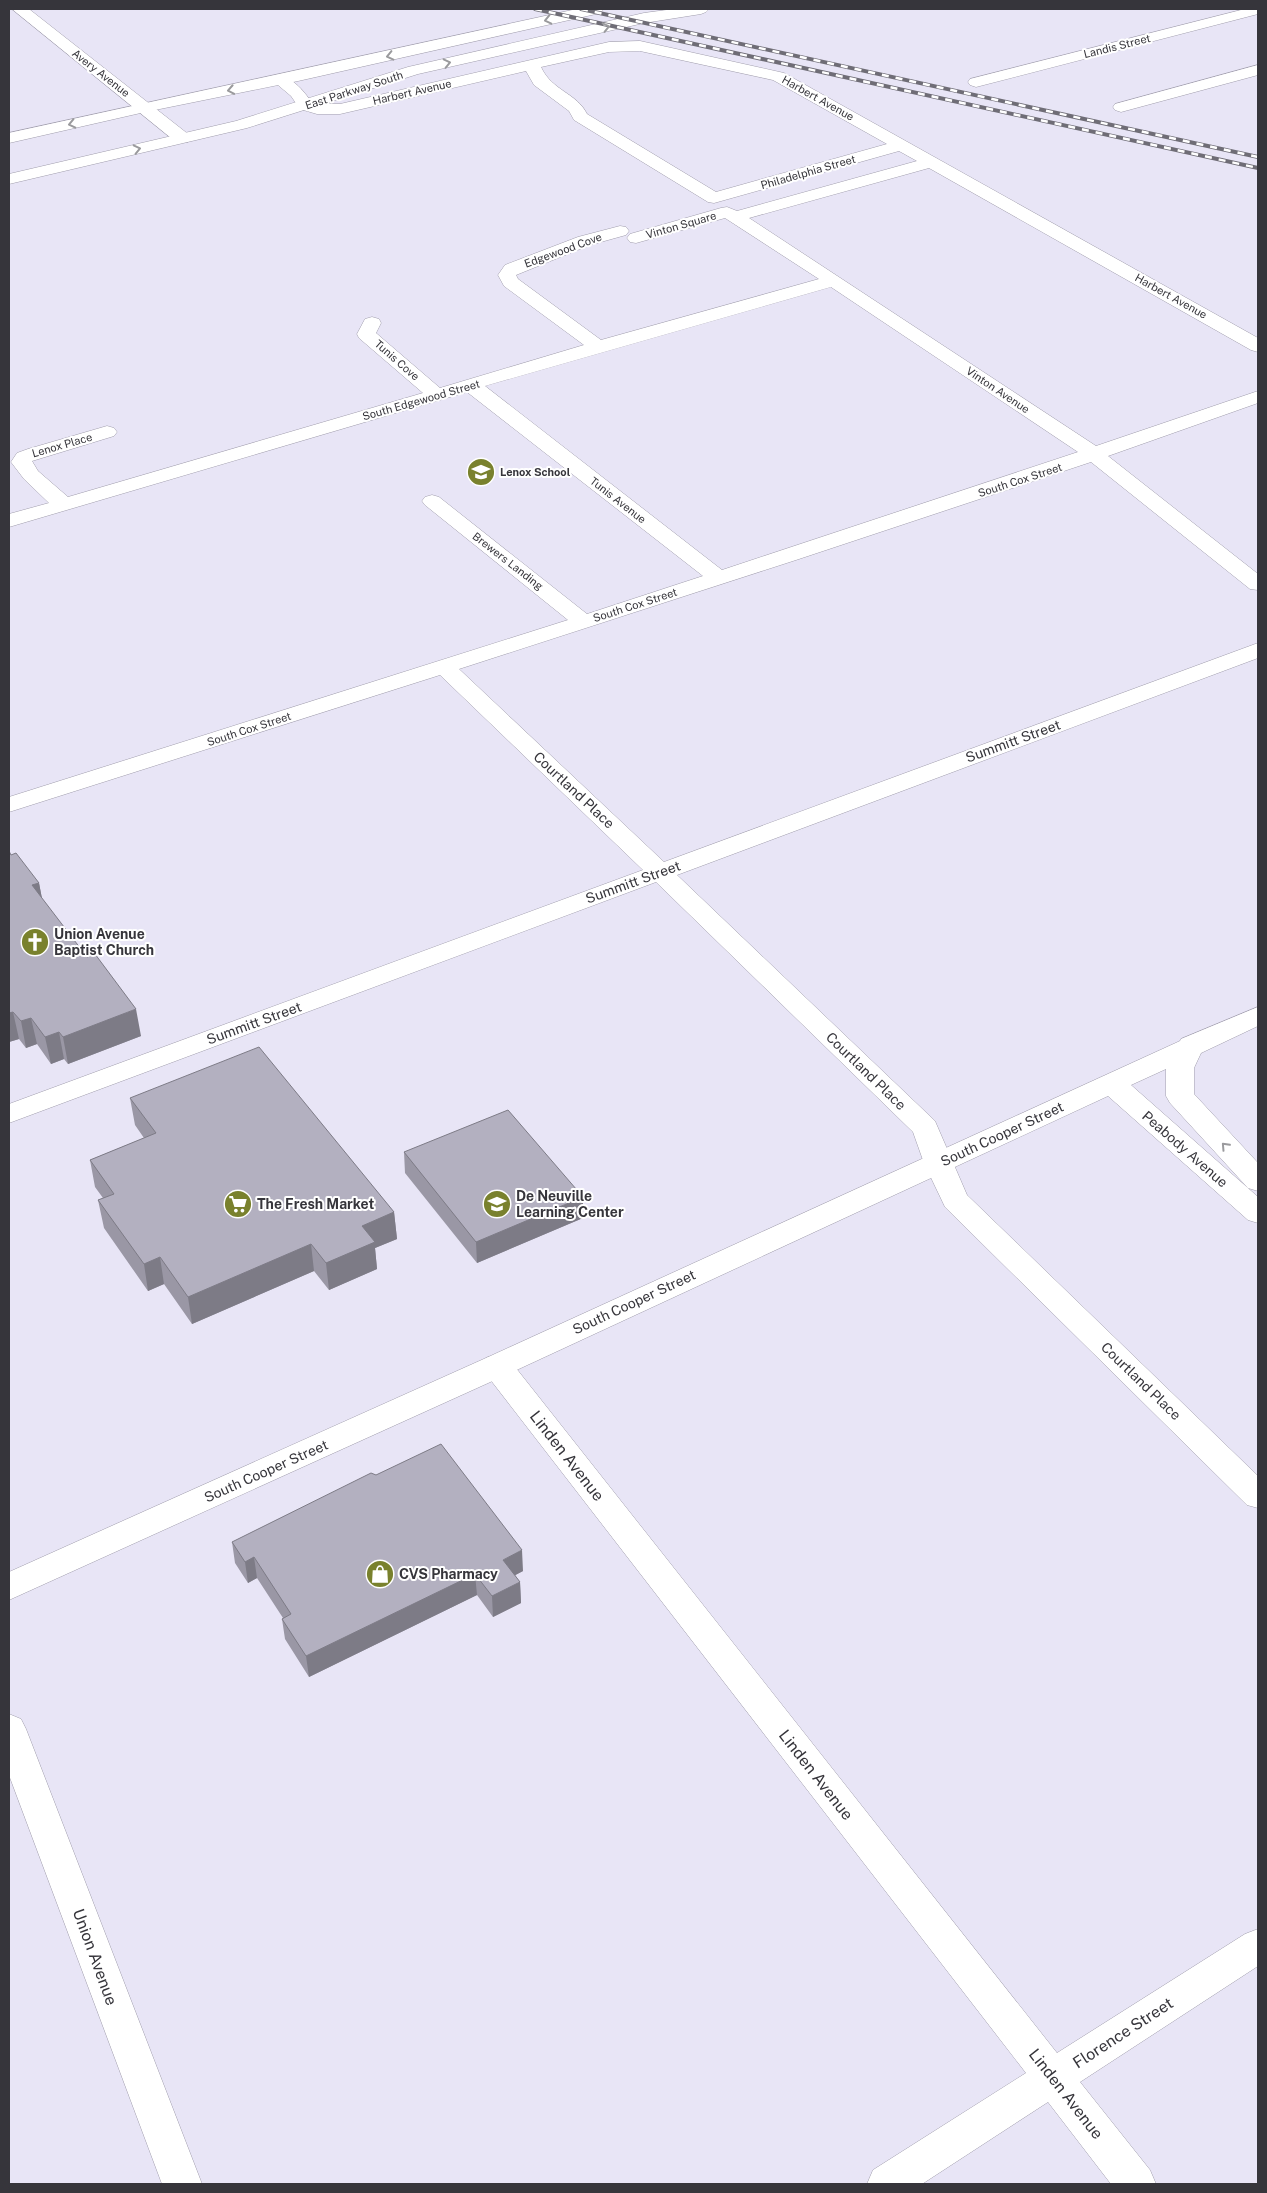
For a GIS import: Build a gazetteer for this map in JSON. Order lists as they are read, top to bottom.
{
  "streets": {
    "street": [
      "Landis Street",
      "Avery Avenue",
      "East Parkway South",
      "Harbert Avenue",
      "Philadelphia Street",
      "Vinton Square",
      "Edgewood Cove",
      "Tunis Cove",
      "Vinton Avenue",
      "South Edgewood Street",
      "Lenox Place",
      "South Cox Street",
      "Tunis Avenue",
      "Brewers Landing",
      "Summitt Street",
      "Courtland Place",
      "South Cooper Street",
      "Peabody Avenue",
      "Linden Avenue",
      "Union Avenue",
      "Florence Street"
    ]
  },
  "crossings": [
    ["Avery Avenue", "East Parkway South"],
    ["East Parkway South", "Harbert Avenue"],
    ["Harbert Avenue", "Philadelphia Street"],
    ["Harbert Avenue", "Vinton Avenue"],
    ["Philadelphia Street", "Vinton Square"],
    ["Philadelphia Street", "Vinton Avenue"],
    ["Vinton Square", "Edgewood Cove"],
    ["Vinton Square", "Vinton Avenue"],
    ["Edgewood Cove", "South Edgewood Street"],
    ["Tunis Cove", "South Edgewood Street"],
    ["Vinton Avenue", "South Edgewood Street"],
    ["Vinton Avenue", "South Cox Street"],
    ["South Edgewood Street", "Lenox Place"],
    ["South Edgewood Street", "Tunis Avenue"],
    ["South Cox Street", "Tunis Avenue"],
    ["South Cox Street", "Brewers Landing"],
    ["South Cox Street", "Courtland Place"],
    ["Summitt Street", "Courtland Place"],
    ["Courtland Place", "South Cooper Street"],
    ["South Cooper Street", "Peabody Avenue"],
    ["South Cooper Street", "Linden Avenue"],
    ["Linden Avenue", "Florence Street"]
  ],
  "places": {
    "school or university": ["Lenox School", "De Neuville Learning Center"],
    "church": ["Union Avenue Baptist Church"],
    "supermarket": ["The Fresh Market"],
    "shop": ["CVS Pharmacy"]
  }
}
